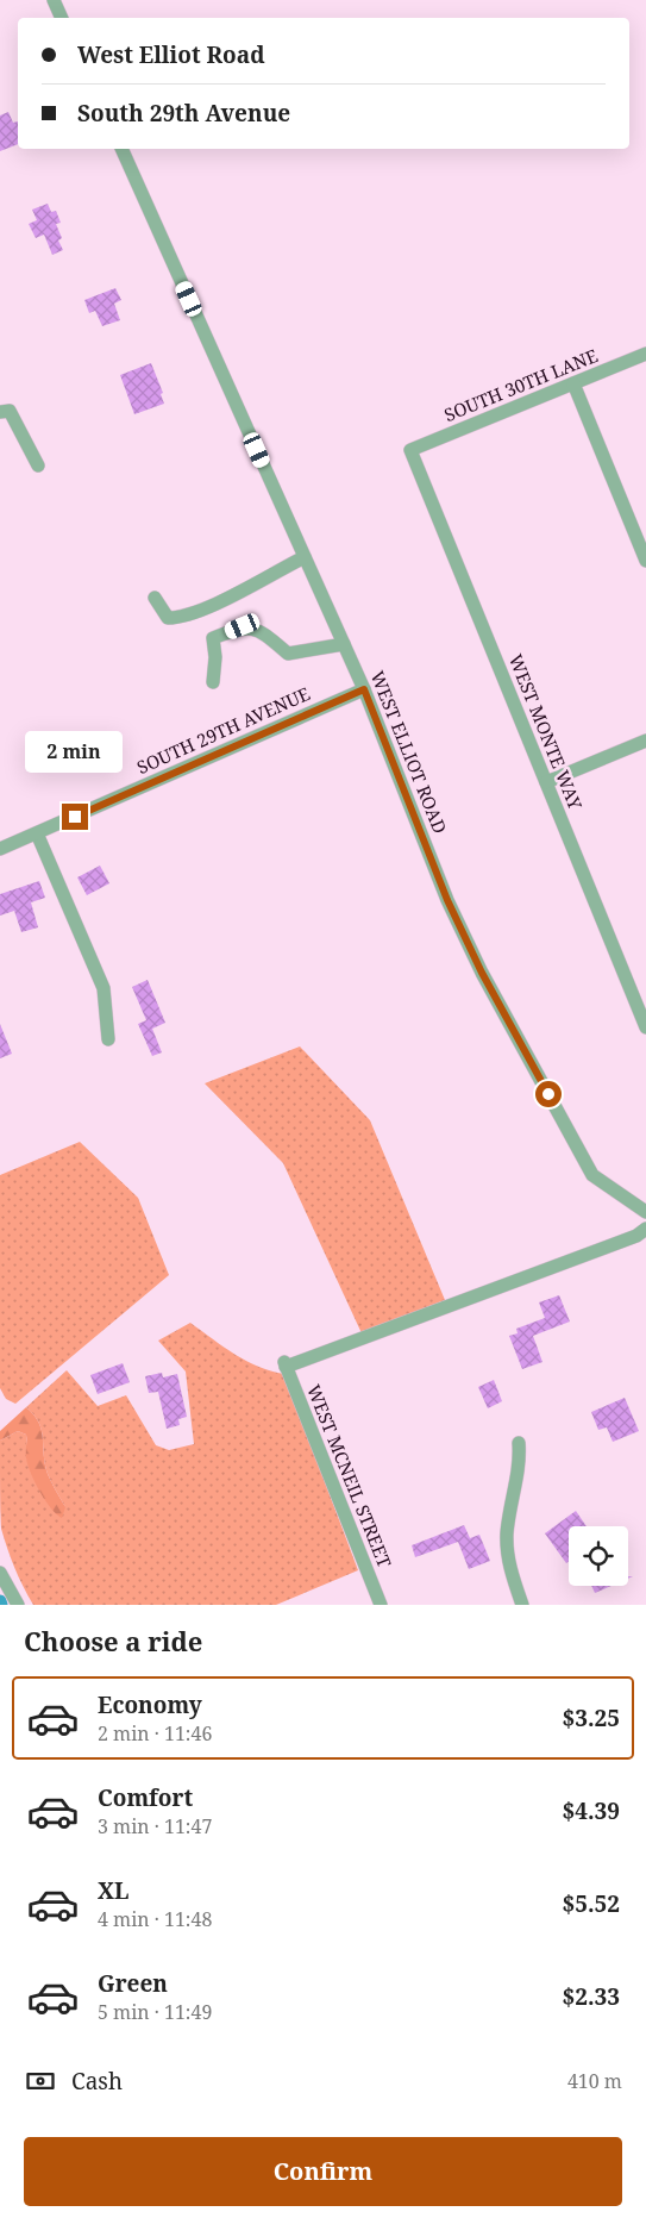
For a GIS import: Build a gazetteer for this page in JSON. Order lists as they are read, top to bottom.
{
  "streets": {
    "street": [
      "SOUTH 30TH LANE",
      "SOUTH 29TH AVENUE",
      "WEST MONTE WAY",
      "WEST ELLIOT ROAD",
      "WEST MCNEIL STREET"
    ]
  },
  "crossings": [
    ["SOUTH 30TH LANE", "WEST MONTE WAY"],
    ["SOUTH 29TH AVENUE", "WEST ELLIOT ROAD"]
  ],
  "page": {
    "banner": ["West Elliot Road", "South 29th Avenue"],
    "bubble": "2 min",
    "heading": "Choose a ride",
    "list": [
      {
        "name": "Economy",
        "note": "2 min · 11:46",
        "value": "$3.25"
      },
      {
        "name": "Comfort",
        "note": "3 min · 11:47",
        "value": "$4.39"
      },
      {
        "name": "XL",
        "note": "4 min · 11:48",
        "value": "$5.52"
      },
      {
        "name": "Green",
        "note": "5 min · 11:49",
        "value": "$2.33"
      }
    ],
    "pay": ["Cash", "410 m"],
    "buttons": "Confirm"
  }
}
